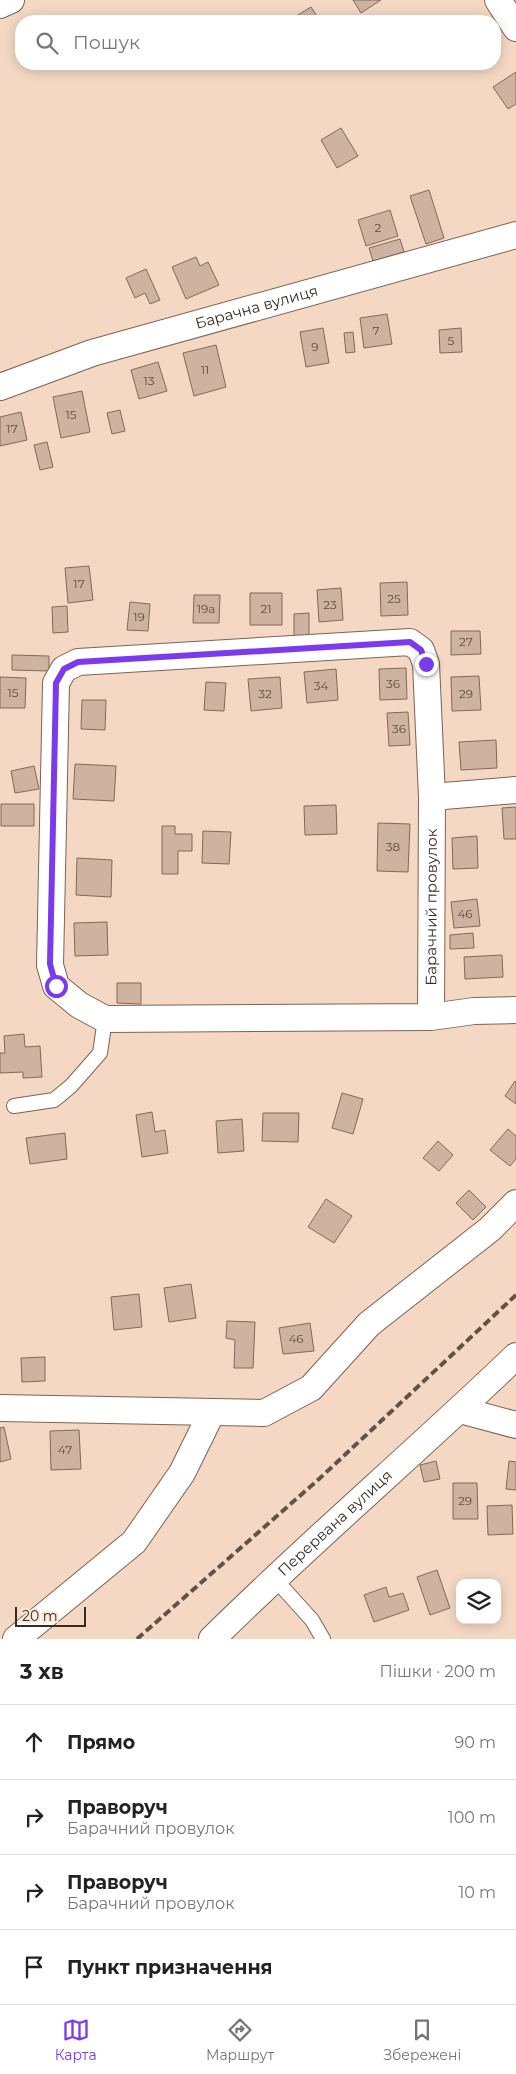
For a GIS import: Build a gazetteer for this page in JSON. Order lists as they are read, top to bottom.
{
  "streets": {
    "street": ["Барачна вулиця", "Барачний провулок", "Перервана вулиця"]
  },
  "house_numbers": [
    "2",
    "7",
    "5",
    "9",
    "11",
    "13",
    "15",
    "17",
    "17",
    "25",
    "23",
    "19а",
    "21",
    "19",
    "27",
    "36",
    "34",
    "15",
    "32",
    "29",
    "36",
    "38",
    "46",
    "46",
    "47",
    "29"
  ],
  "scale_bar": "20 m",
  "page": {
    "search": "Пошук",
    "scale": "20 m",
    "heading": ["3 хв", "Пішки · 200 m"],
    "list": [
      ["Прямо", "90 m"],
      ["Праворуч", "Барачний провулок", "100 m"],
      ["Праворуч", "Барачний провулок", "10 m"],
      "Пункт призначення"
    ],
    "nav": ["Карта", "Маршрут", "Збережені"]
  }
}
